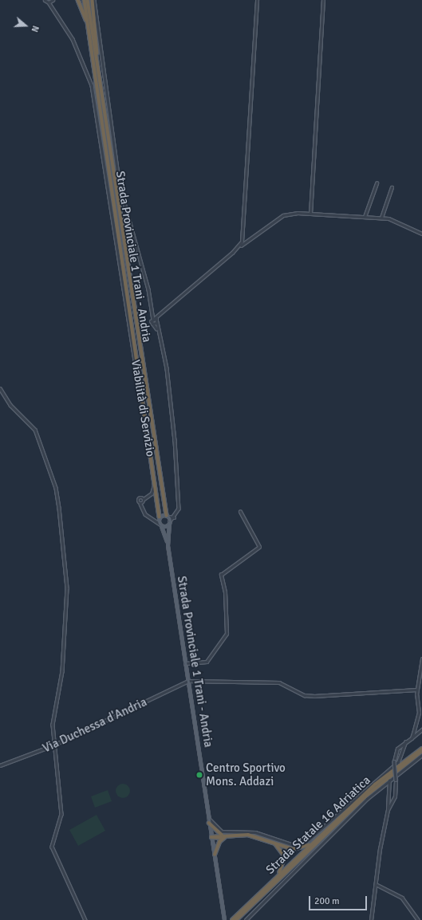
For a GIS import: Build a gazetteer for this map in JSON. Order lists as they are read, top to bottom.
{
  "streets": {
    "highway": ["Strada Provinciale 1 Trani - Andria", "Strada Statale 16 Adriatica"],
    "street": ["Viabilità di Servizio", "Via Duchessa d'Andria"]
  },
  "crossings": [
    ["Strada Provinciale 1 Trani - Andria", "Via Duchessa d'Andria"]
  ],
  "places": ["Centro Sportivo Mons. Addazi"],
  "scale_bar": "200 m",
  "north": "right"
}
